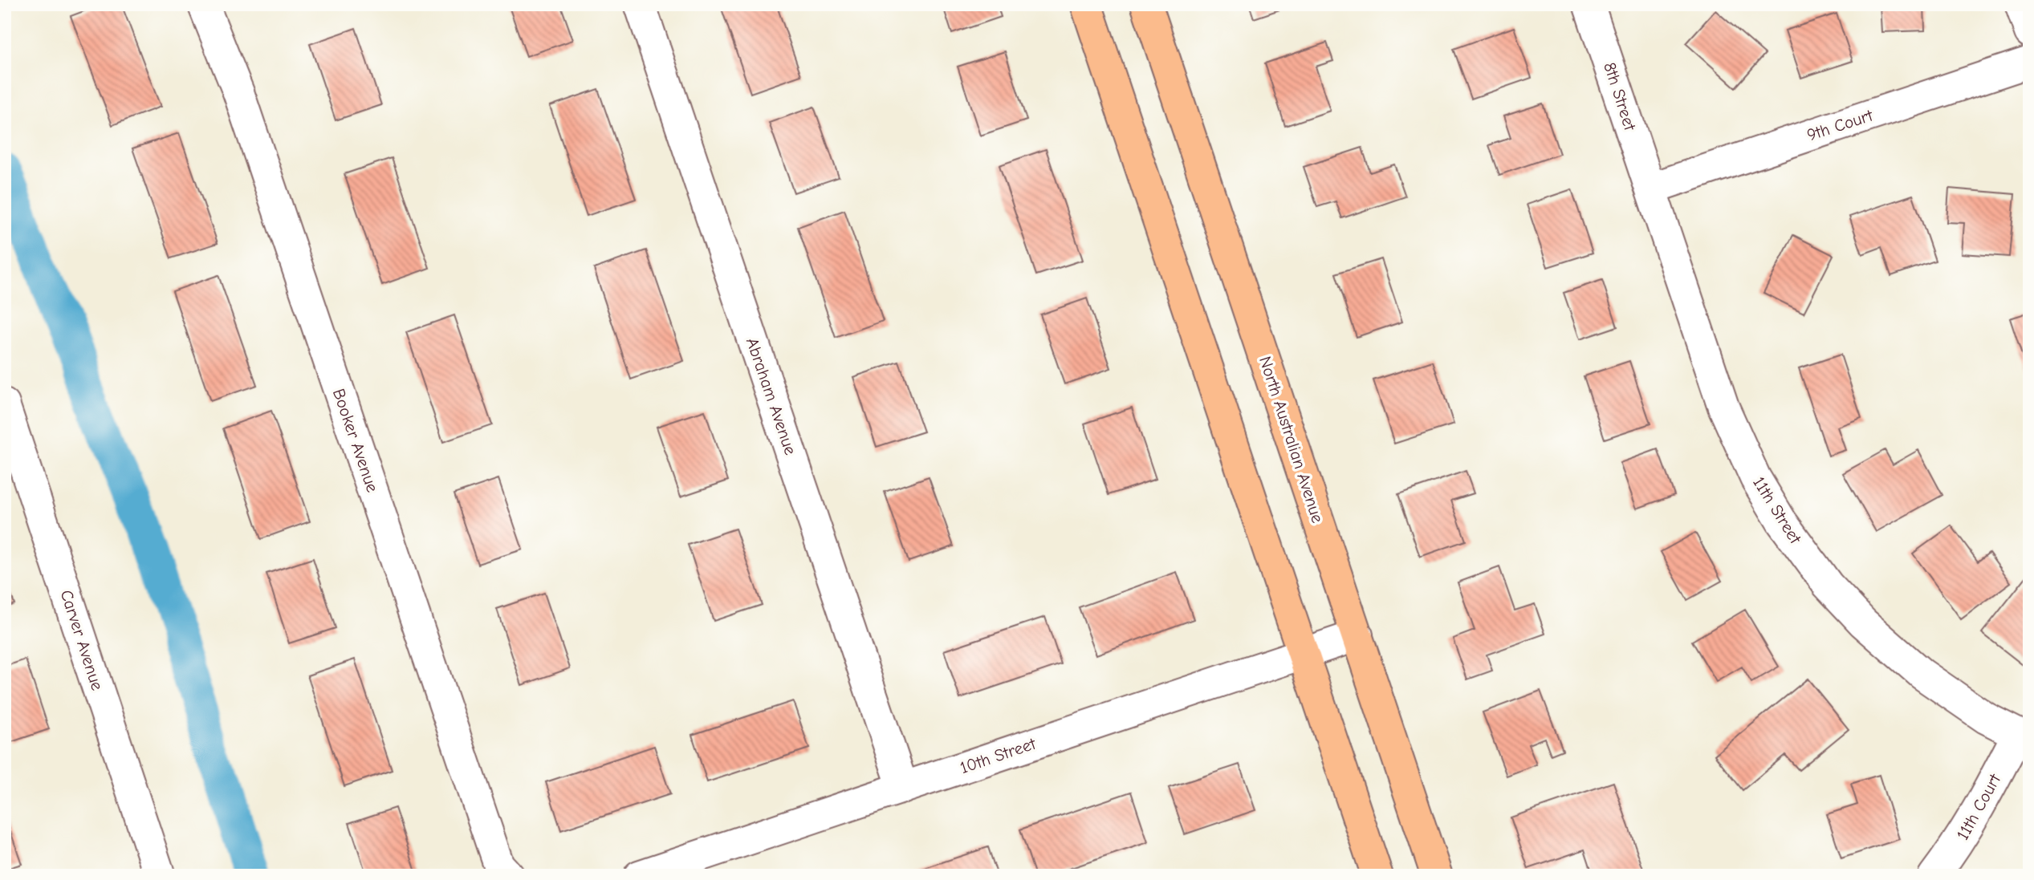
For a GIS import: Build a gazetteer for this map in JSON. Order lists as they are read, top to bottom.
{
  "streets": {
    "main road": ["North Australian Avenue"],
    "street": [
      "8th Street",
      "9th Court",
      "Abraham Avenue",
      "Booker Avenue",
      "11th Street",
      "Carver Avenue",
      "10th Street",
      "11th Court"
    ]
  },
  "crossings": [
    ["8th Street", "9th Court"],
    ["8th Street", "11th Street"],
    ["9th Court", "11th Street"],
    ["Abraham Avenue", "10th Street"],
    ["North Australian Avenue", "10th Street"],
    ["11th Street", "11th Court"]
  ]
}
